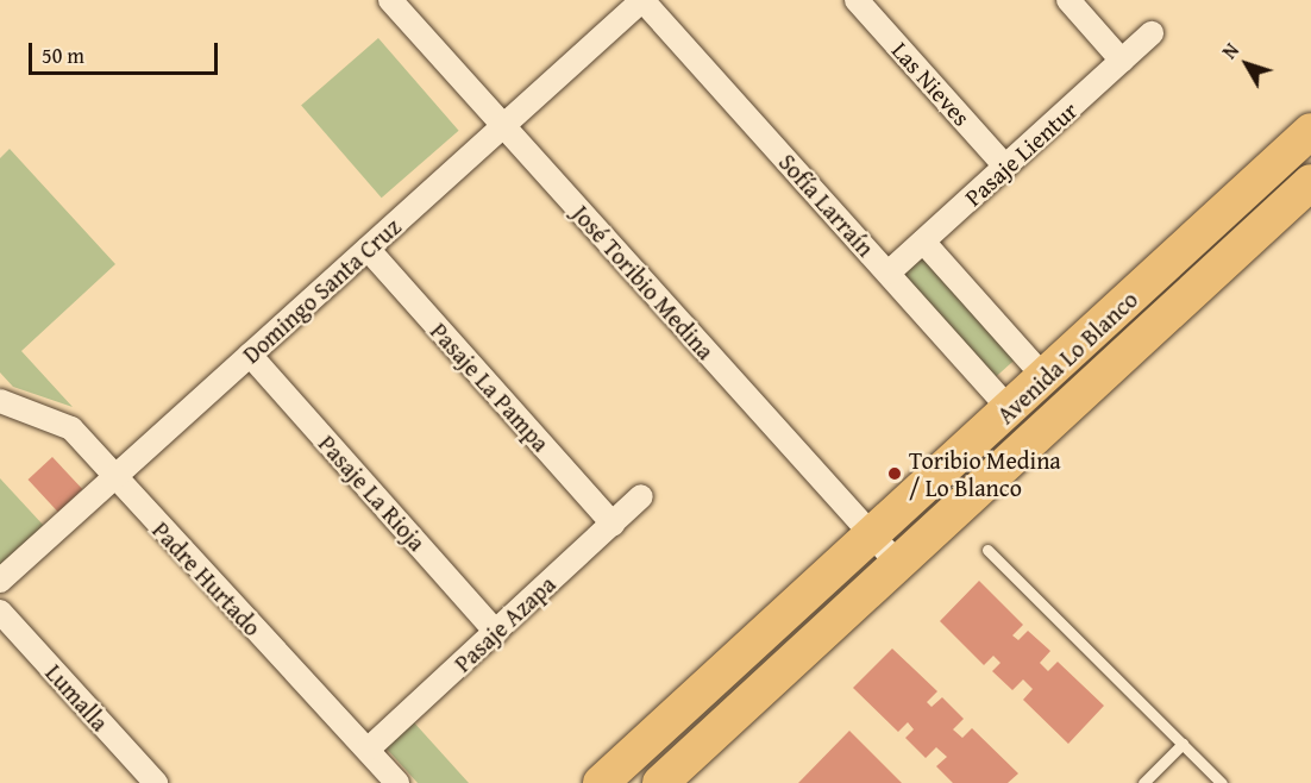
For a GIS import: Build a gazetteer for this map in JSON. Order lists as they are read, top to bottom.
{
  "streets": {
    "main road": ["Avenida Lo Blanco"],
    "street": [
      "Las Nieves",
      "Pasaje Lientur",
      "Sofía Larraín",
      "José Toribio Medina",
      "Domingo Santa Cruz",
      "Pasaje La Pampa",
      "Pasaje La Rioja",
      "Padre Hurtado",
      "Pasaje Azapa",
      "Lumalla"
    ]
  },
  "crossings": [
    ["Las Nieves", "Pasaje Lientur"],
    ["Pasaje Lientur", "Sofía Larraín"],
    ["Sofía Larraín", "Domingo Santa Cruz"],
    ["Sofía Larraín", "Avenida Lo Blanco"],
    ["José Toribio Medina", "Domingo Santa Cruz"],
    ["José Toribio Medina", "Avenida Lo Blanco"],
    ["Domingo Santa Cruz", "Pasaje La Pampa"],
    ["Domingo Santa Cruz", "Pasaje La Rioja"],
    ["Domingo Santa Cruz", "Padre Hurtado"],
    ["Pasaje La Pampa", "Pasaje Azapa"],
    ["Pasaje La Rioja", "Pasaje Azapa"],
    ["Padre Hurtado", "Pasaje Azapa"]
  ],
  "places": ["Toribio Medina / Lo Blanco"],
  "scale_bar": "50 m",
  "north": "top left"
}
